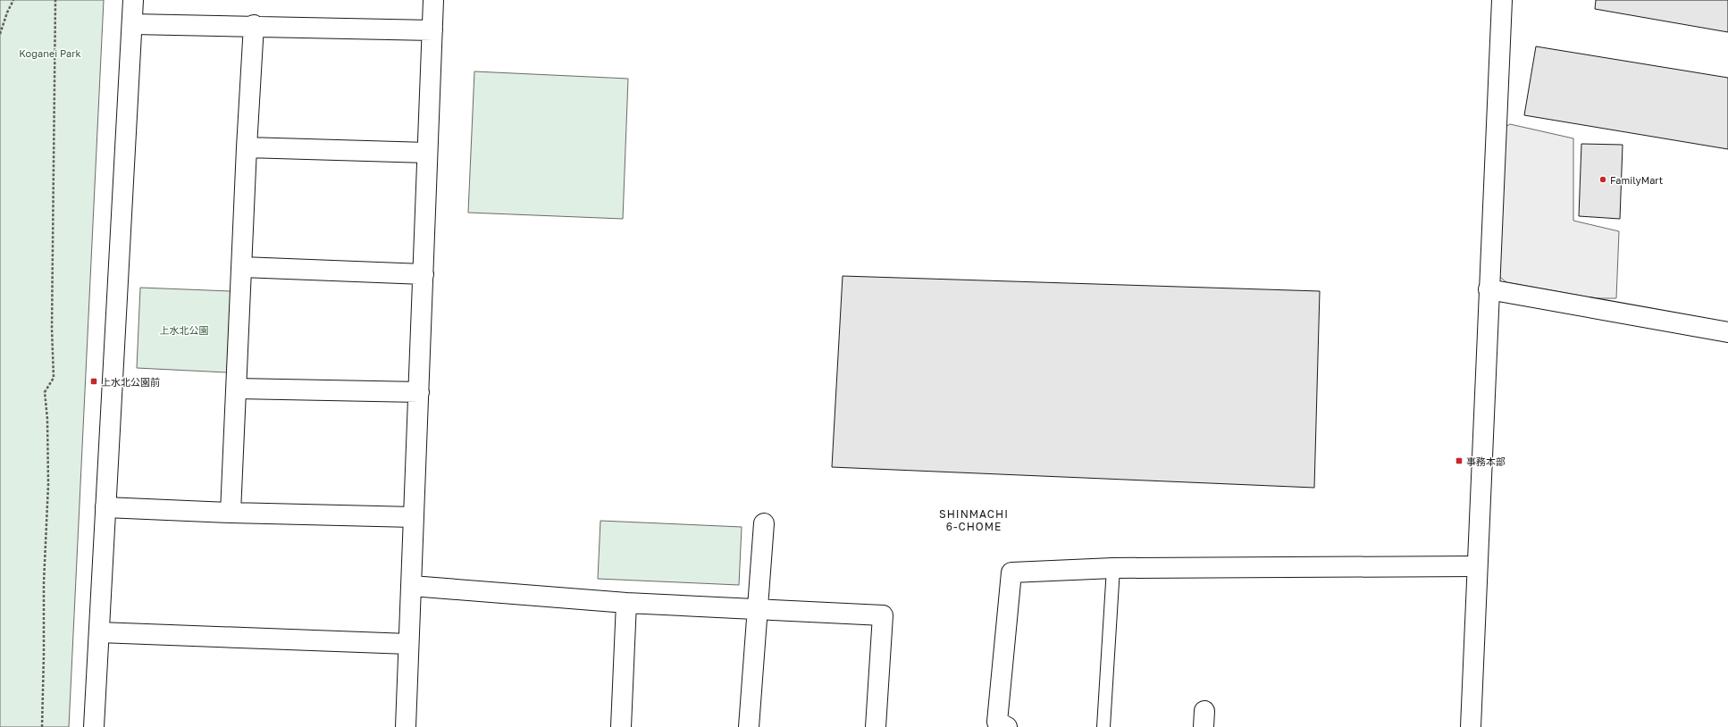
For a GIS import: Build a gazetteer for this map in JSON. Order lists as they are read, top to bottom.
{
  "districts": ["SHINMACHI 6-CHOME"],
  "parks": ["Koganei Park", "上水北公園"],
  "places": {
    "other": ["FamilyMart"],
    "transit": ["上水北公園前", "事務本部"]
  }
}
